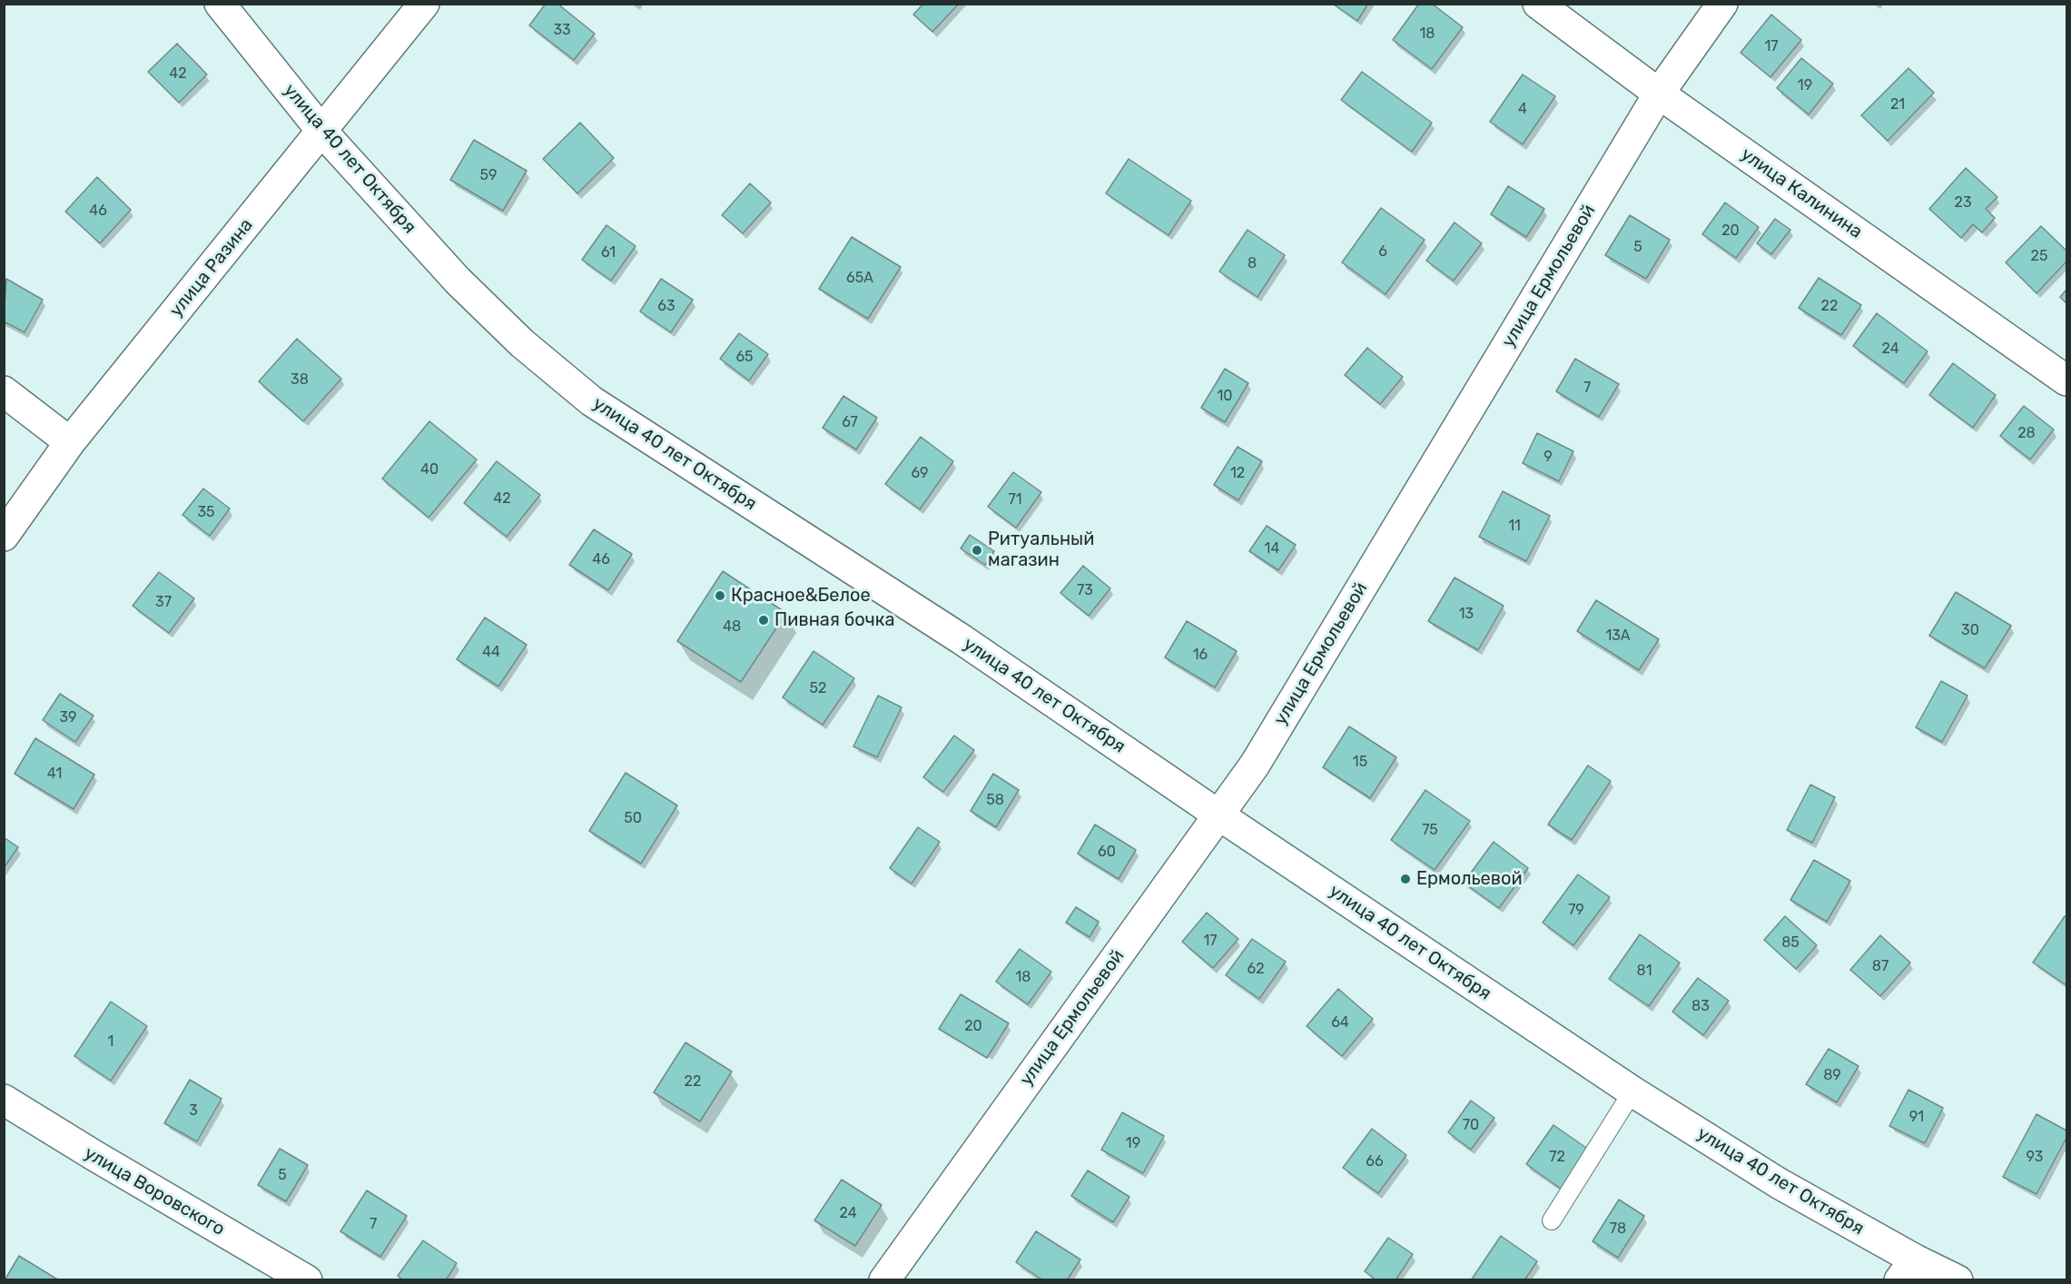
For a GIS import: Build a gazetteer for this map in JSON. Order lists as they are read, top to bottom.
{
  "streets": {
    "street": [
      "улица 40 лет Октября",
      "улица Калинина",
      "улица Разина",
      "улица Ермольевой",
      "улица Воровского"
    ]
  },
  "crossings": [
    ["улица 40 лет Октября", "улица Разина"],
    ["улица 40 лет Октября", "улица Ермольевой"],
    ["улица Калинина", "улица Ермольевой"]
  ],
  "places": [
    "Ритуальный магазин",
    "Красное&Белое",
    "Пивная бочка",
    "Ермольевой"
  ],
  "house_numbers": [
    "33",
    "18",
    "17",
    "42",
    "19",
    "21",
    "4",
    "59",
    "23",
    "46",
    "20",
    "5",
    "6",
    "61",
    "25",
    "8",
    "65А",
    "63",
    "22",
    "24",
    "65",
    "38",
    "7",
    "10",
    "67",
    "28",
    "9",
    "40",
    "69",
    "12",
    "42",
    "71",
    "35",
    "11",
    "14",
    "46",
    "73",
    "37",
    "13",
    "48",
    "30",
    "13А",
    "44",
    "16",
    "52",
    "39",
    "15",
    "41",
    "58",
    "50",
    "75",
    "60",
    "79",
    "17",
    "85",
    "87",
    "62",
    "81",
    "18",
    "83",
    "64",
    "20",
    "1",
    "89",
    "22",
    "3",
    "91",
    "70",
    "19",
    "72",
    "93",
    "66",
    "5",
    "24",
    "7",
    "78"
  ]
}
